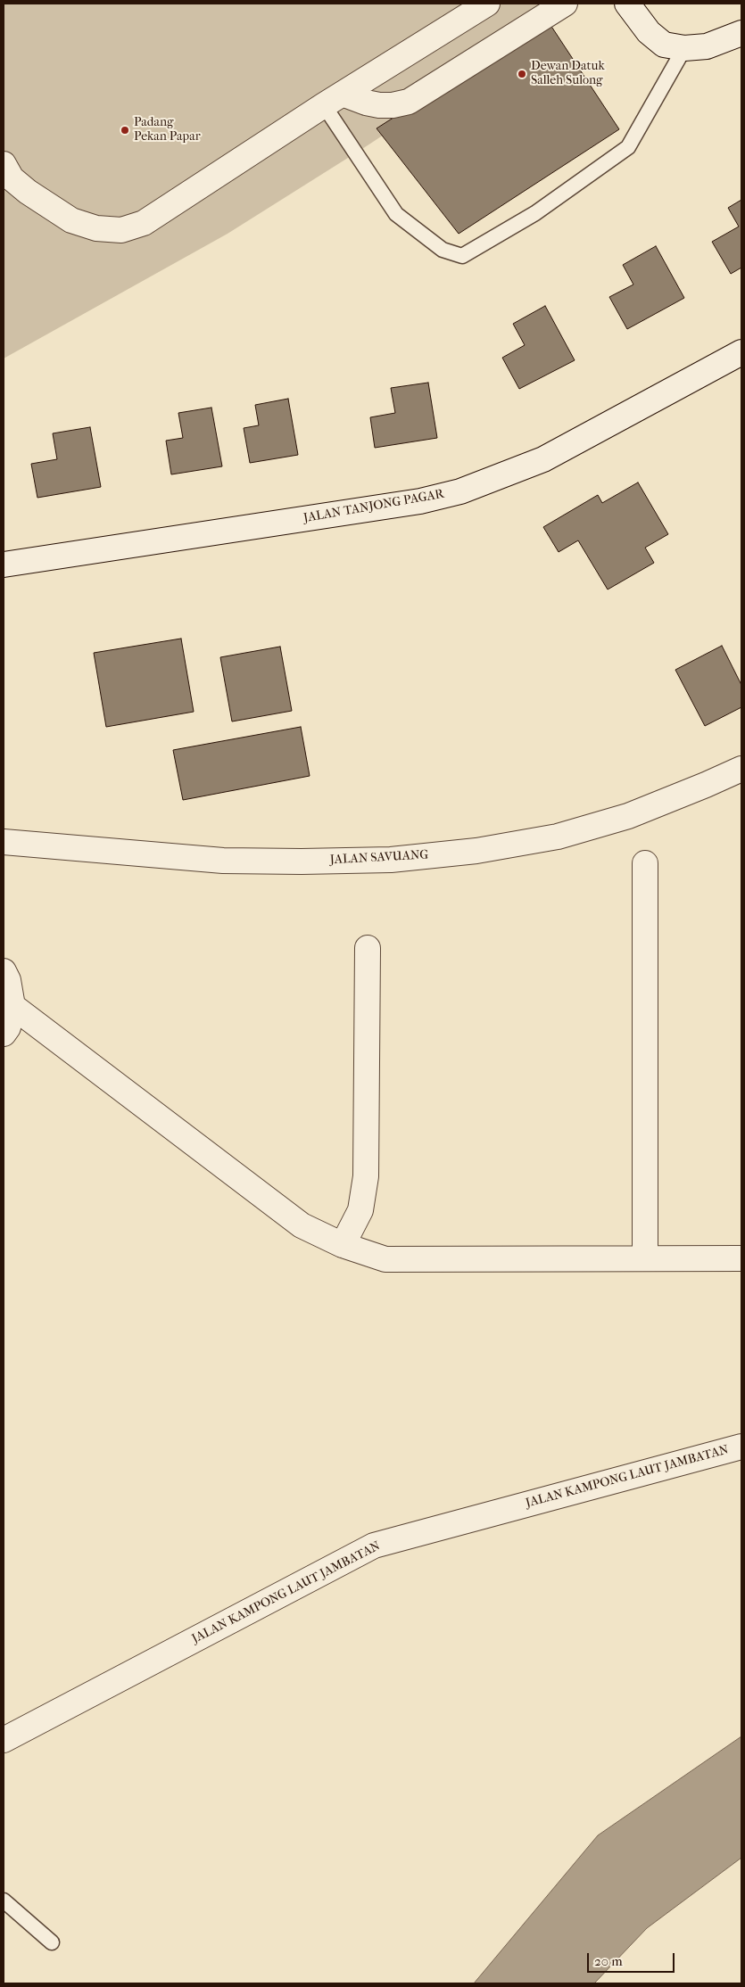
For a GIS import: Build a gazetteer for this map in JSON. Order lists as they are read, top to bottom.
{
  "streets": {
    "street": ["JALAN TANJONG PAGAR", "JALAN SAVUANG", "JALAN KAMPONG LAUT JAMBATAN"]
  },
  "places": ["Dewan Datuk Salleh Sulong", "Padang Pekan Papar"],
  "scale_bar": "20 m"
}
